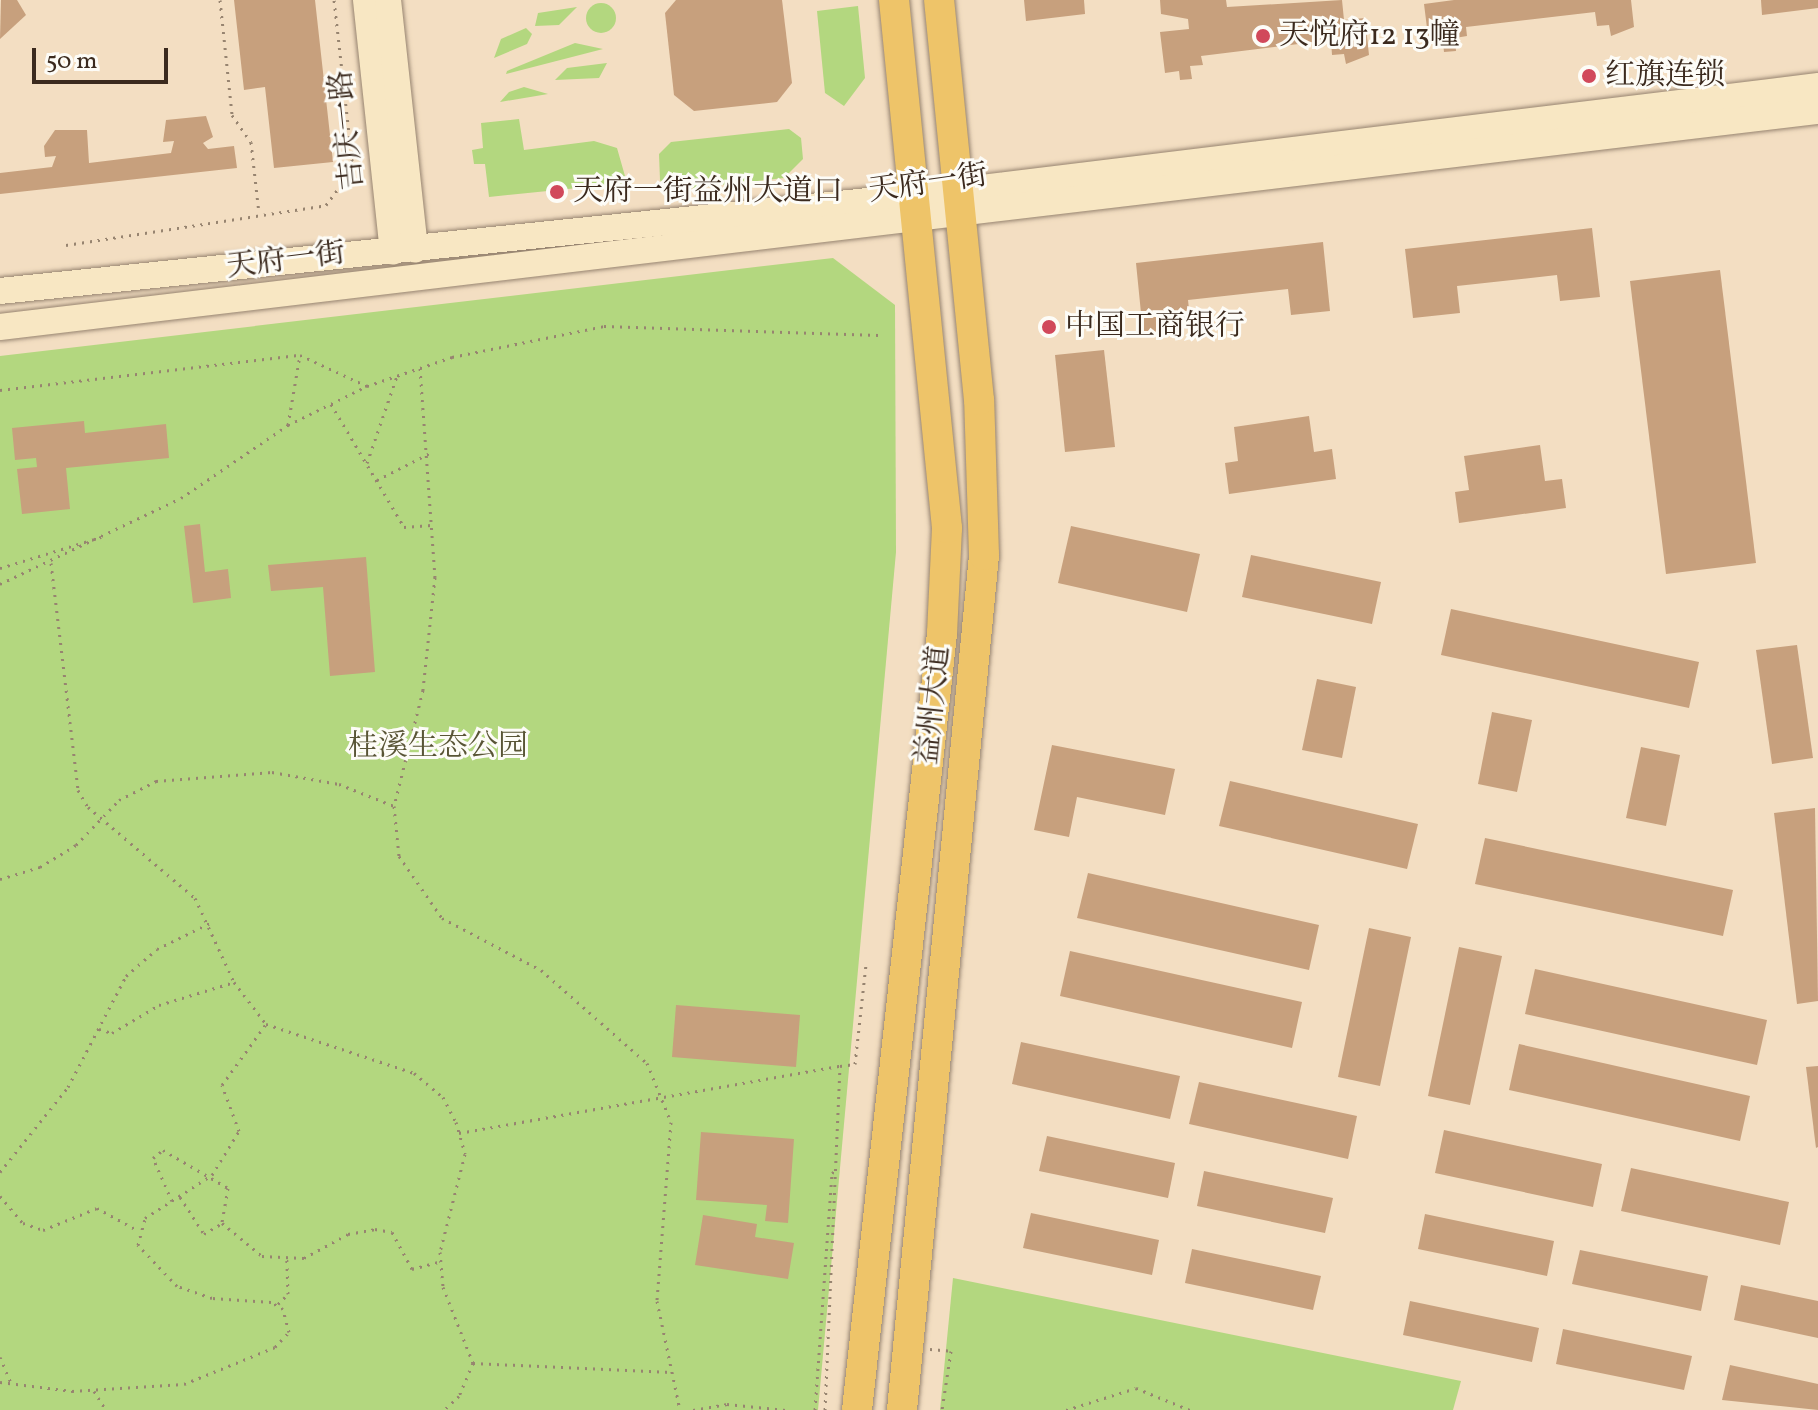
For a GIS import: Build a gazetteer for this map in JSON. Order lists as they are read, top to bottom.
{
  "streets": {
    "main road": ["吉庆一路", "天府一街", "益州大道"]
  },
  "crossings": [
    ["吉庆一路", "天府一街"],
    ["天府一街", "益州大道"]
  ],
  "parks": ["桂溪生态公园"],
  "places": [
    "天悦府12 13幢",
    "红旗连锁",
    "天府一街益州大道口",
    "中国工商银行"
  ],
  "scale_bar": "50 m"
}
